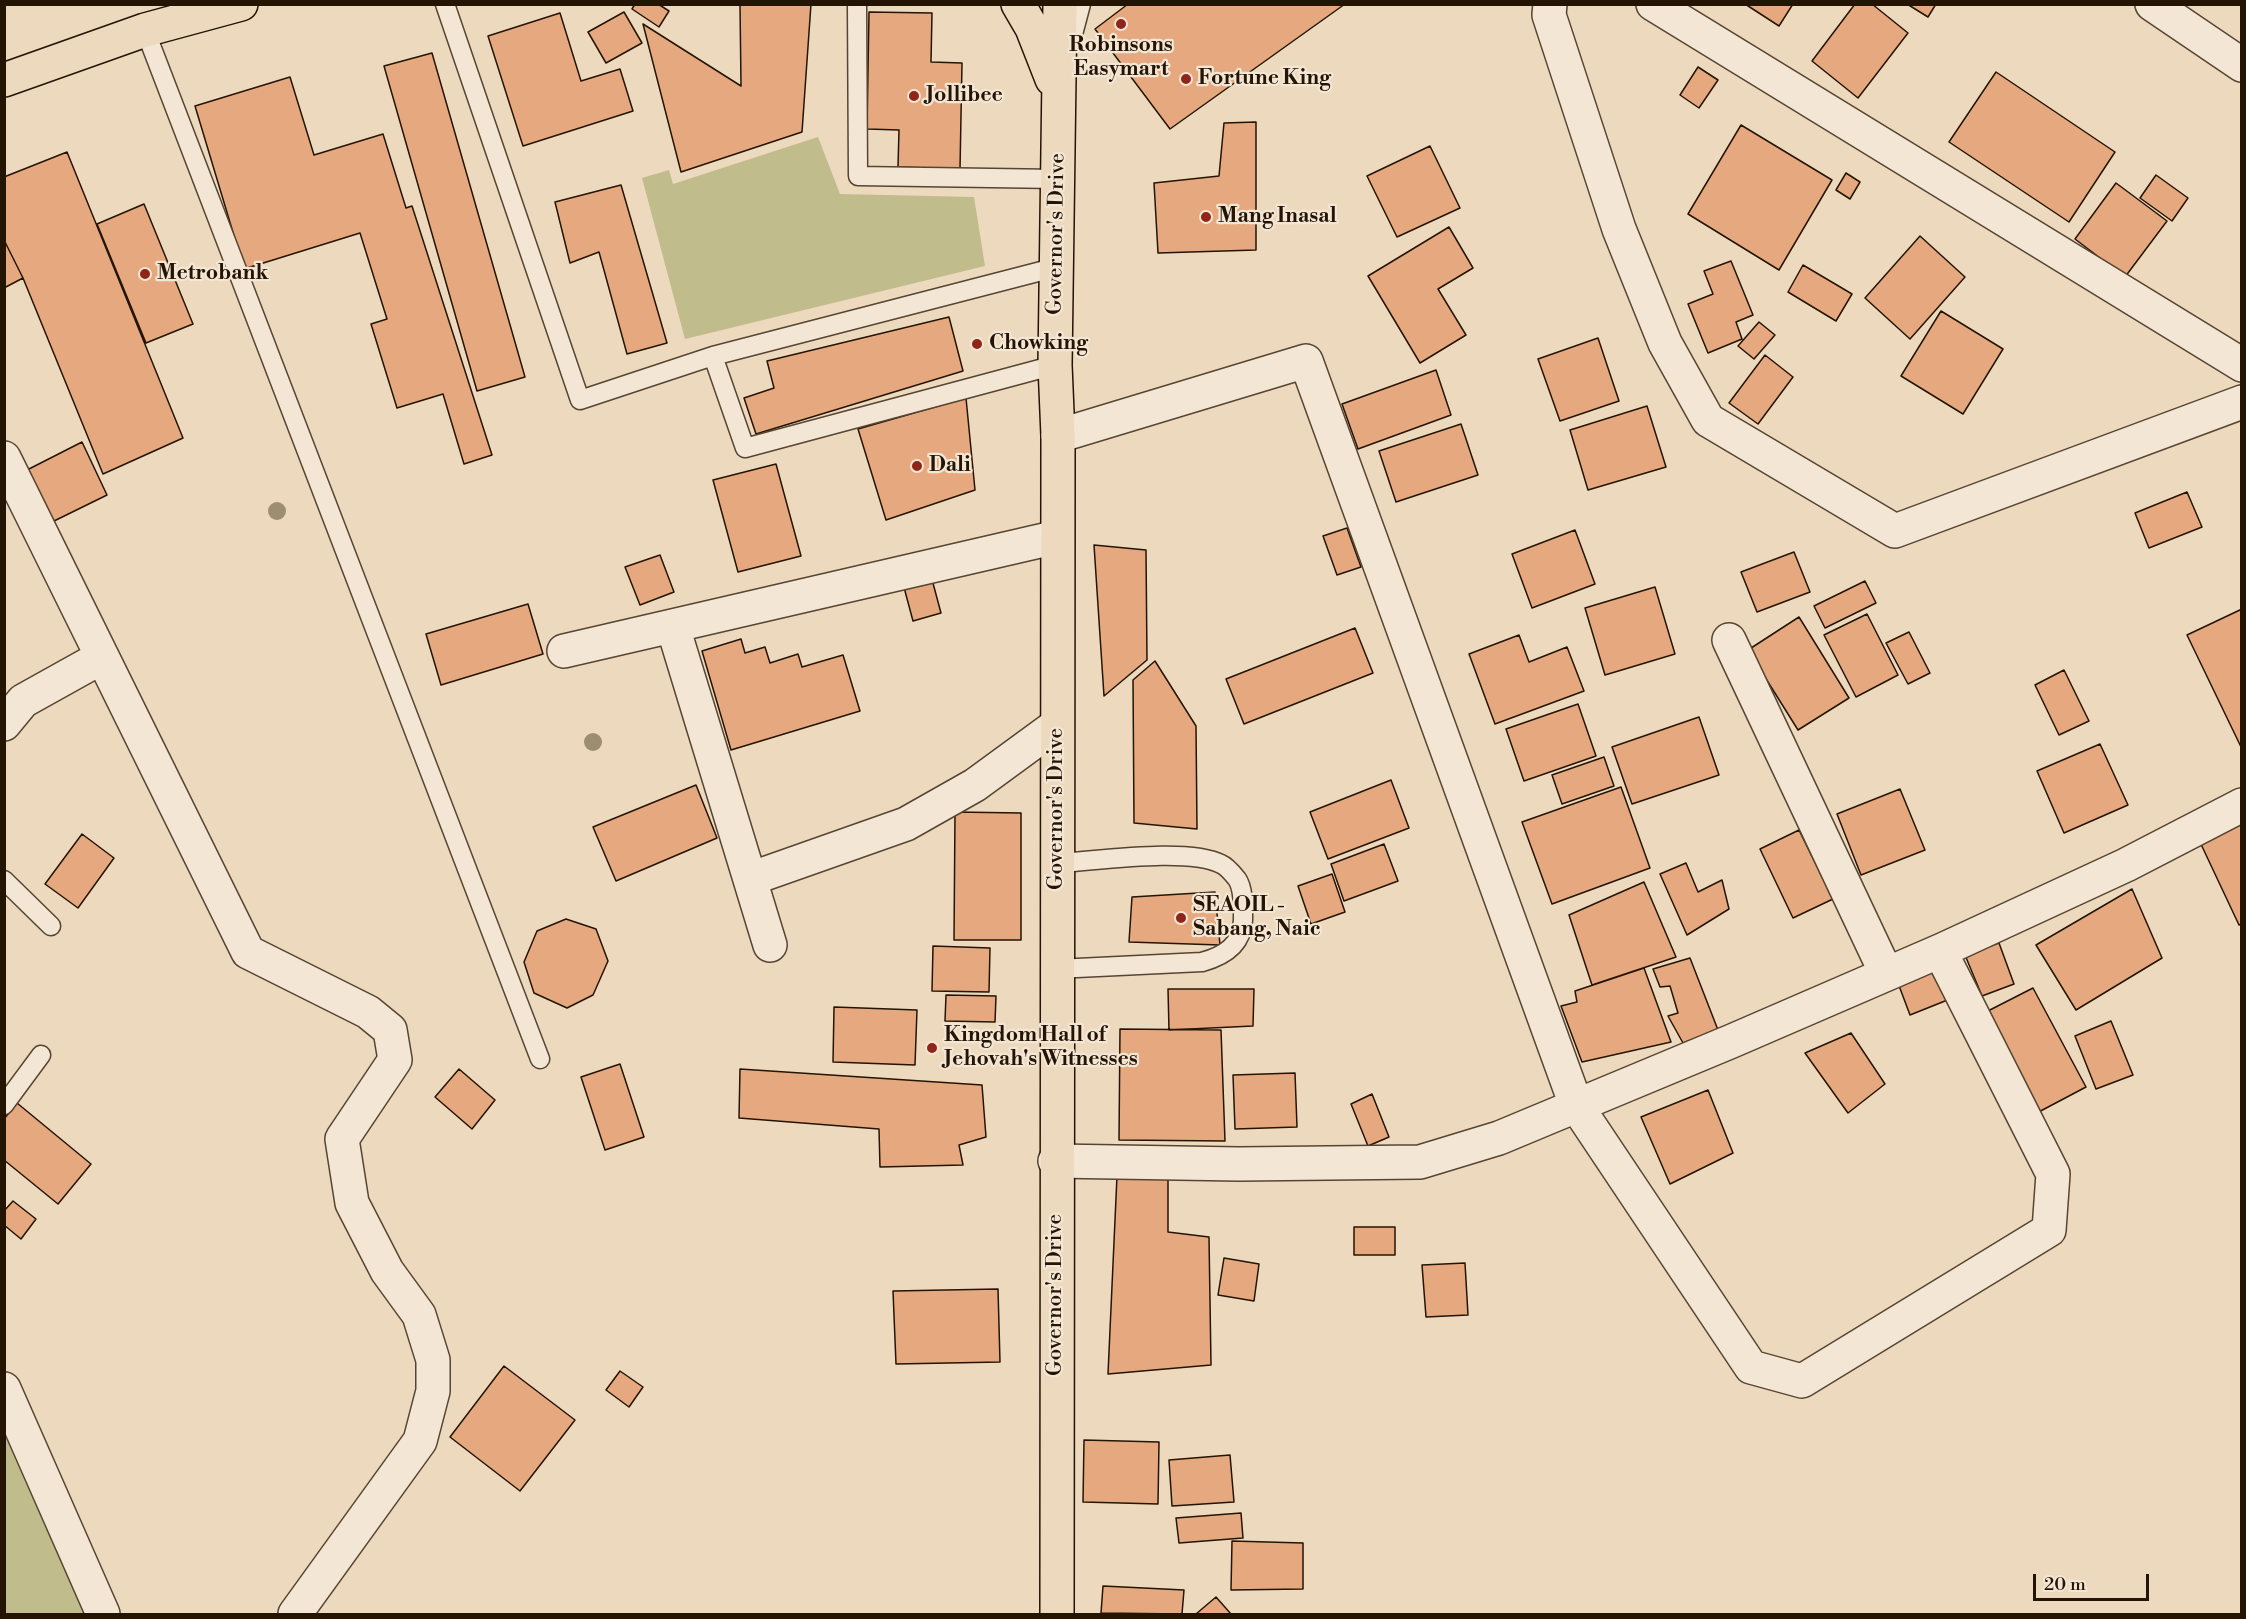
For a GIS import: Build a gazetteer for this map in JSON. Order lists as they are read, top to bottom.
{
  "streets": {
    "main road": ["Governor's Drive"]
  },
  "places": [
    "Robinsons Easymart",
    "Fortune King",
    "Jollibee",
    "Mang Inasal",
    "Metrobank",
    "Chowking",
    "Dali",
    "SEAOIL - Sabang, Naic",
    "Kingdom Hall of Jehovah's Witnesses"
  ],
  "scale_bar": "20 m"
}
